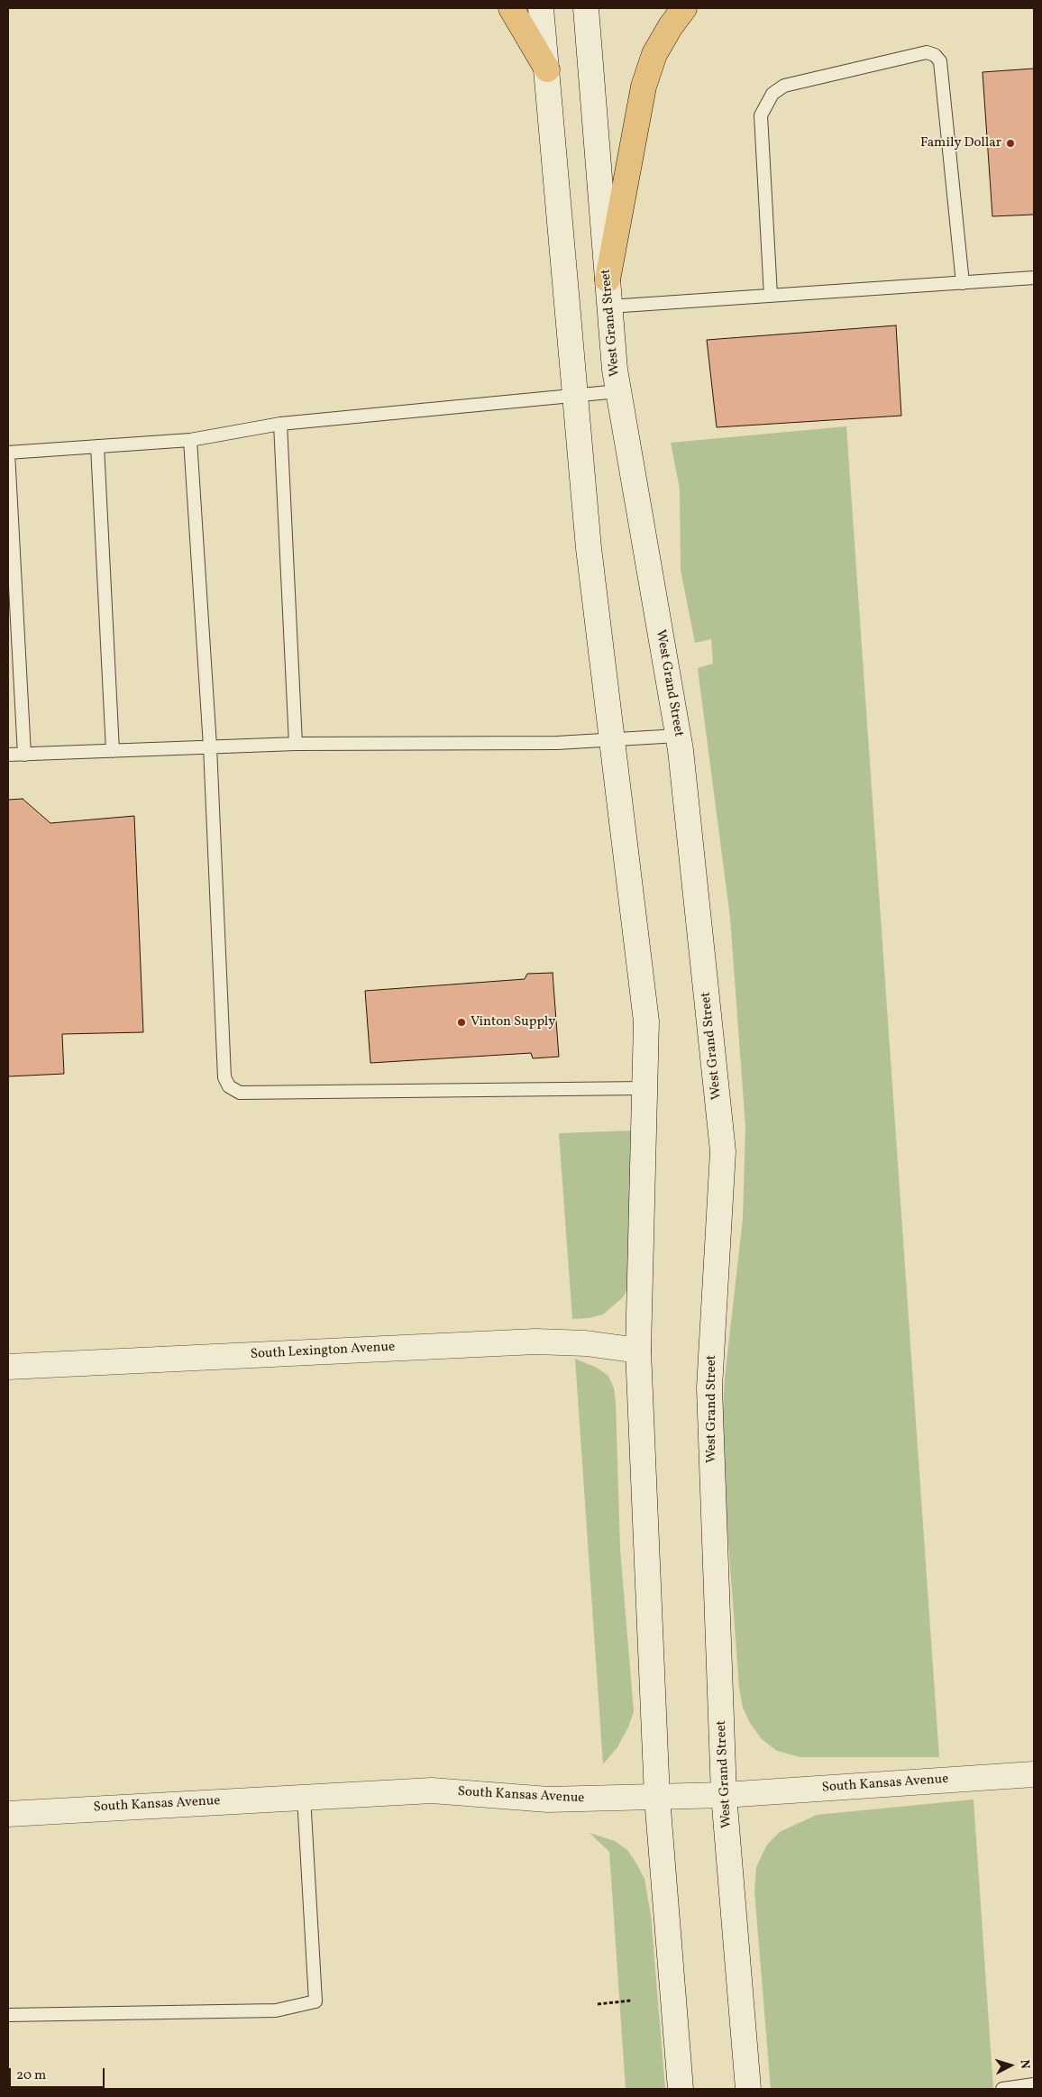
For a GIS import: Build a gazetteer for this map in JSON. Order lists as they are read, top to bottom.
{
  "streets": {
    "main road": ["West Grand Street", "South Lexington Avenue", "South Kansas Avenue"]
  },
  "crossings": [
    ["West Grand Street", "South Kansas Avenue"]
  ],
  "places": ["Family Dollar", "Vinton Supply"],
  "scale_bar": "20 m",
  "north": "right"
}
